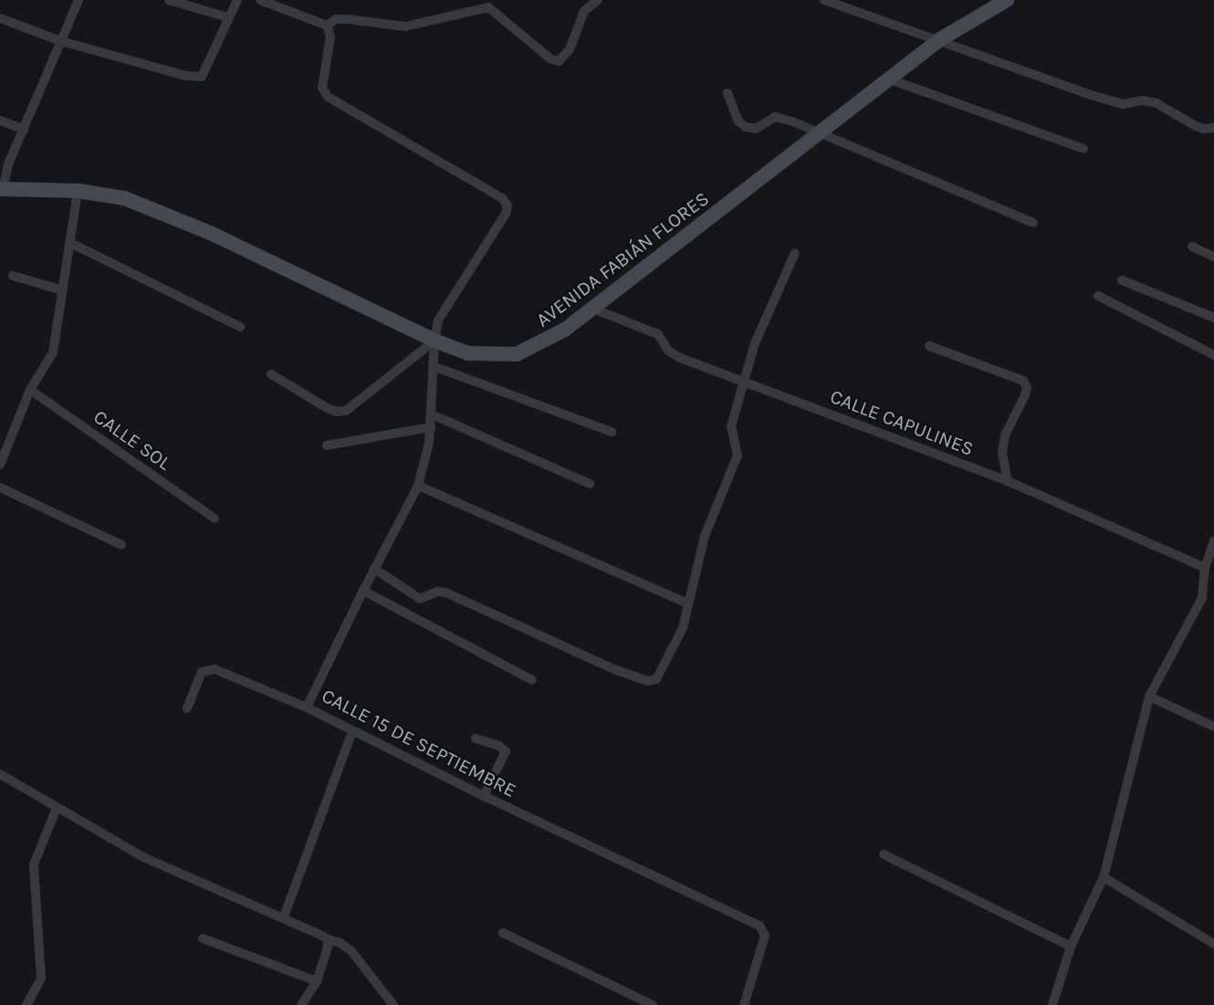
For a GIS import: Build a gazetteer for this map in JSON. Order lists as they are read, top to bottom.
{
  "streets": {
    "main road": ["AVENIDA FABIÁN FLORES"],
    "street": ["CALLE CAPULINES", "CALLE SOL", "CALLE 15 DE SEPTIEMBRE"]
  },
  "crossings": [
    ["AVENIDA FABIÁN FLORES", "CALLE CAPULINES"],
    ["AVENIDA FABIÁN FLORES", "CALLE 15 DE SEPTIEMBRE"]
  ]
}
